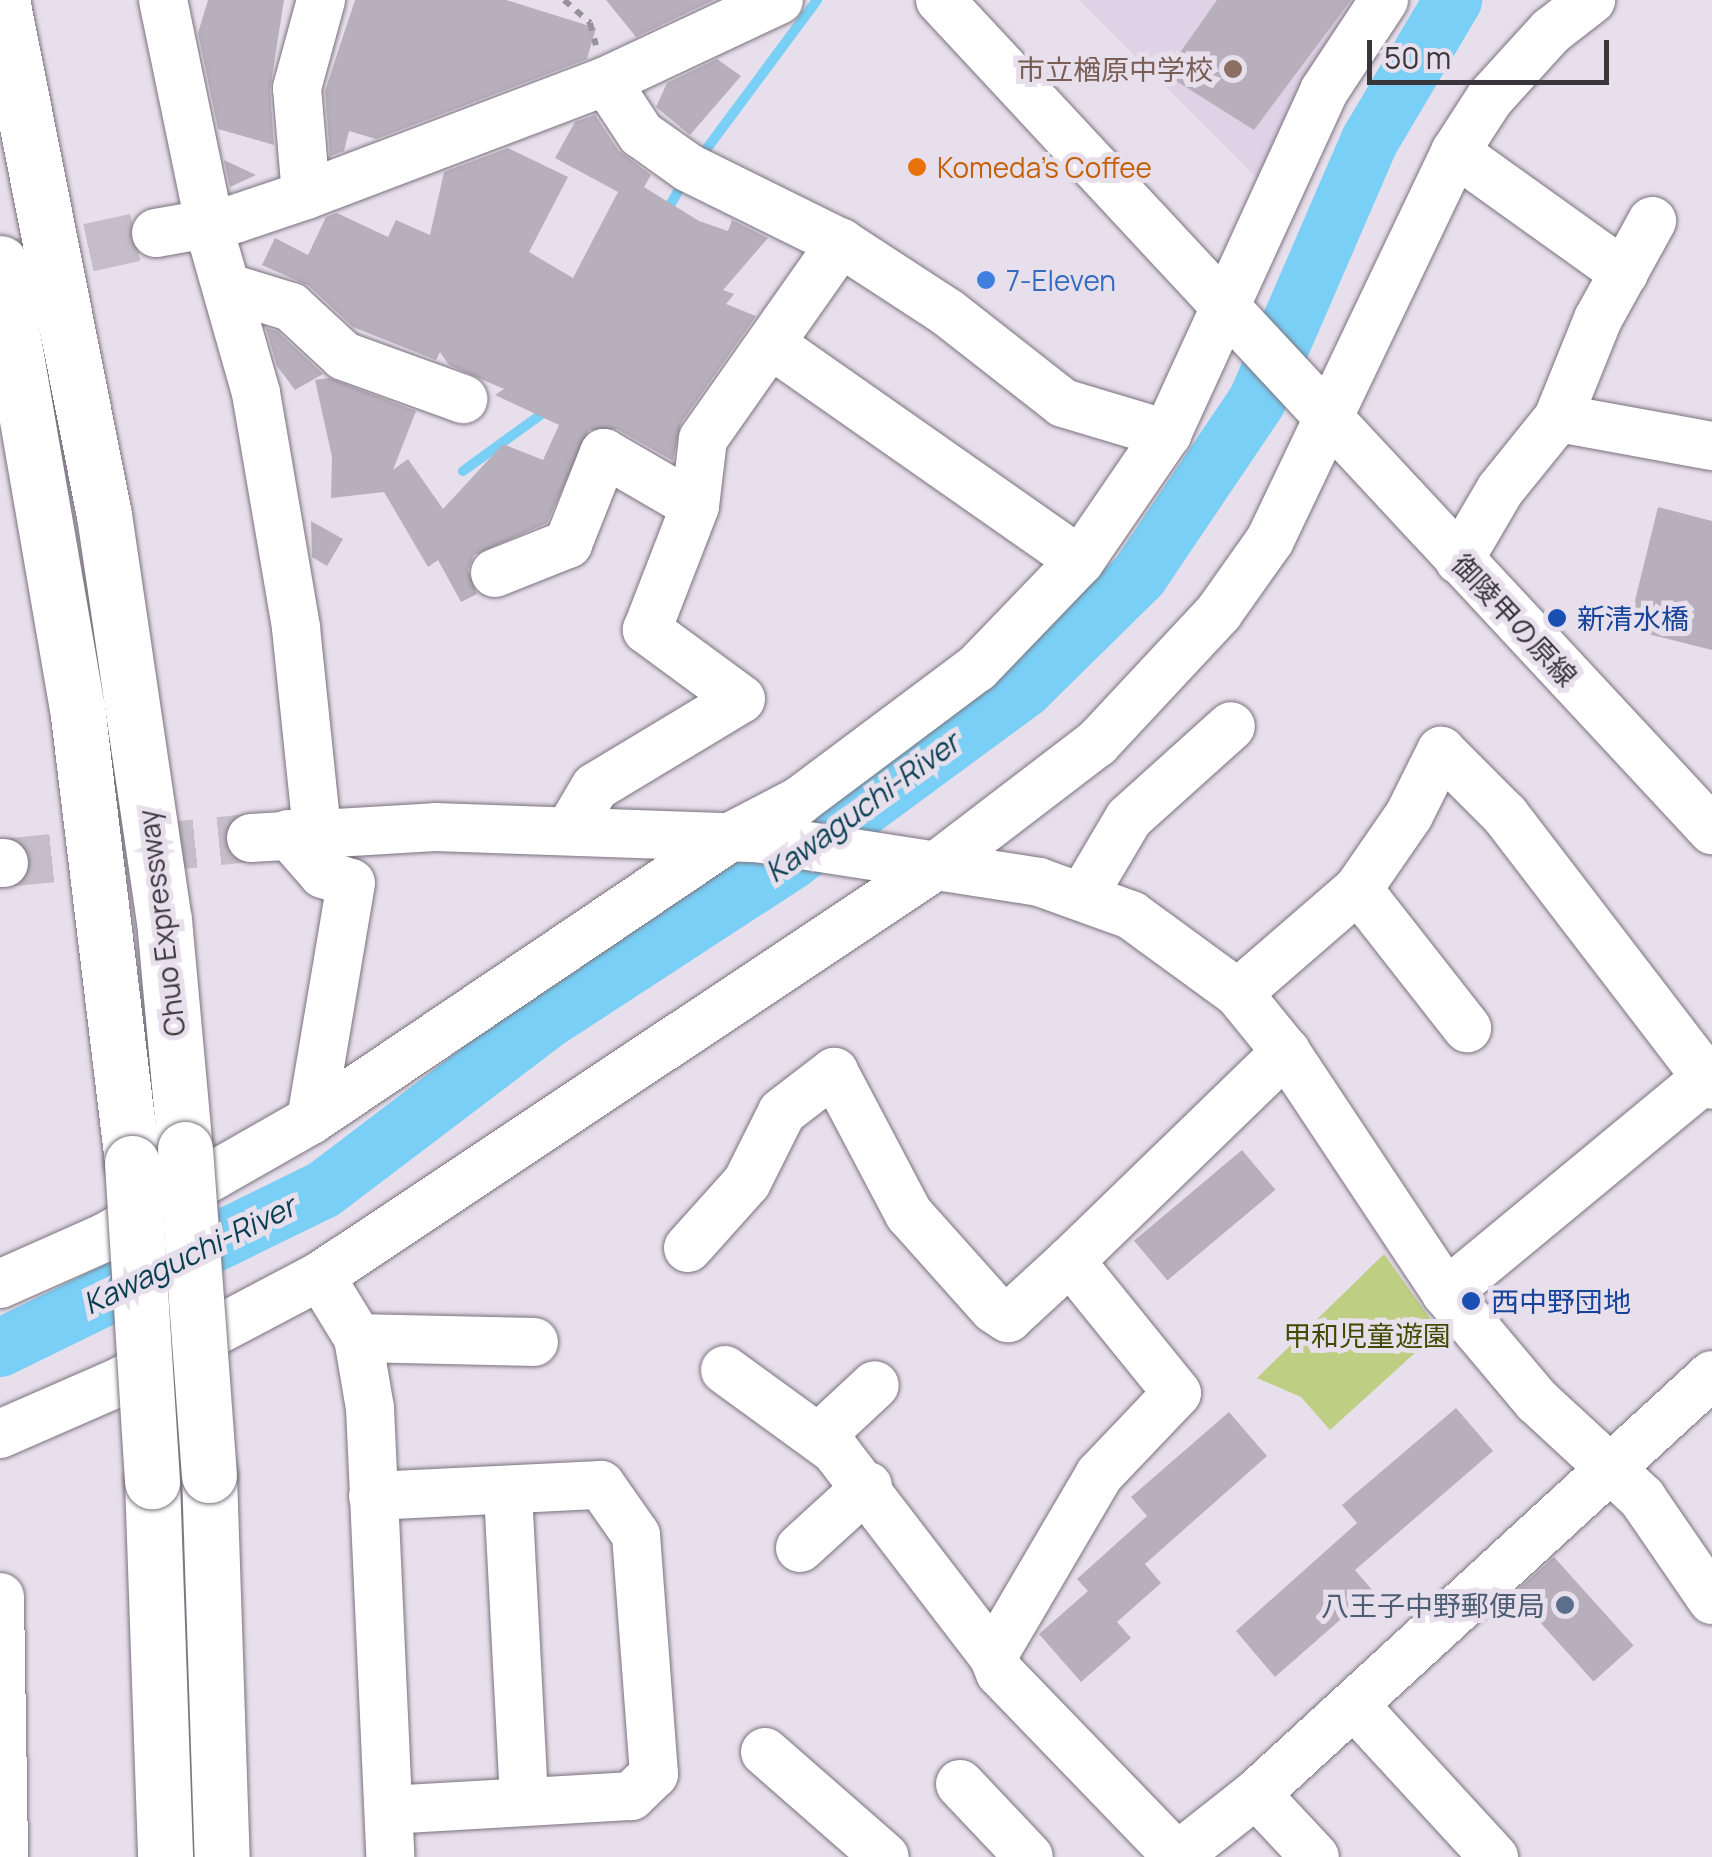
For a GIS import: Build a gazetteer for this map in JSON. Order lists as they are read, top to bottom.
{
  "streets": {
    "highway": ["Chuo Expressway"],
    "street": ["御陵甲の原線"]
  },
  "water": ["Kawaguchi-River"],
  "parks": ["甲和児童遊園"],
  "places": [
    "市立楢原中学校",
    "Komeda's Coffee",
    "7-Eleven",
    "新清水橋",
    "西中野団地",
    "八王子中野郵便局"
  ],
  "scale_bar": "50 m"
}
